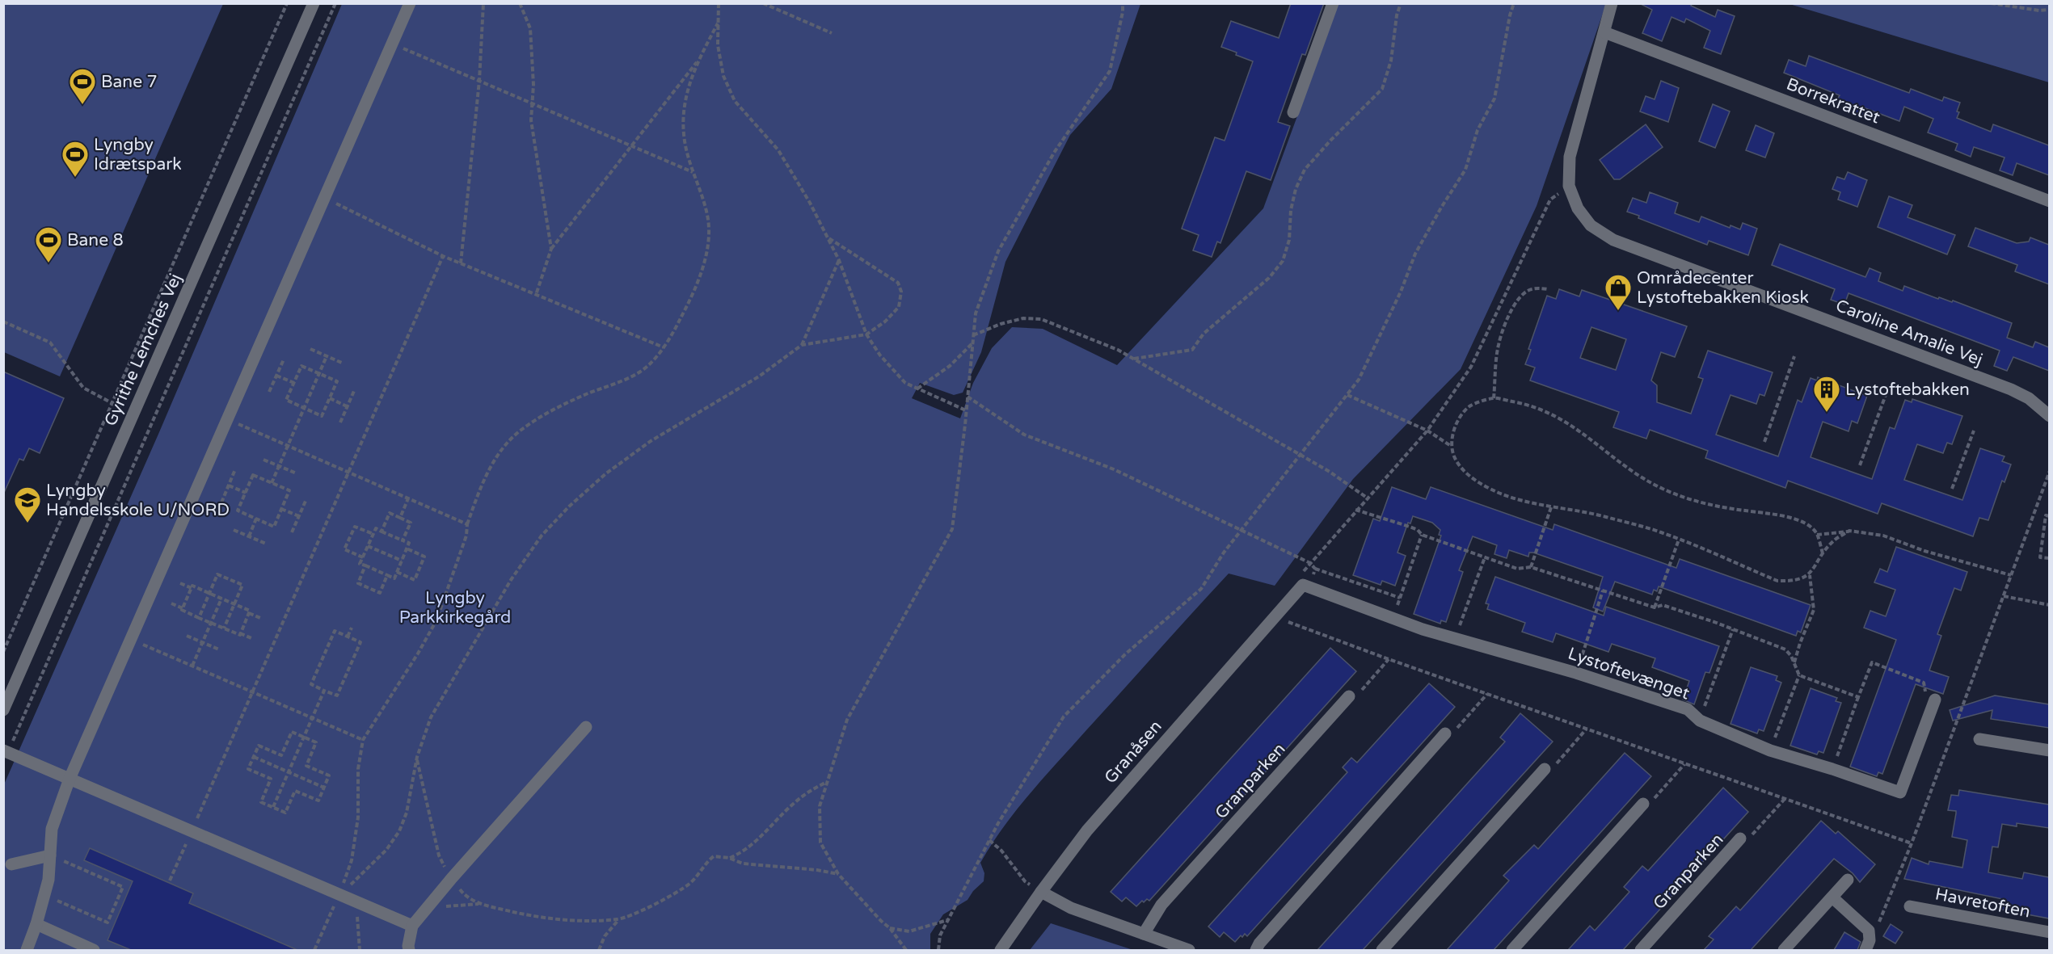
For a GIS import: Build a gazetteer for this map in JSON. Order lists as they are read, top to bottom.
{
  "streets": {
    "street": [
      "Borrekrattet",
      "Caroline Amalie Vej",
      "Gyrithe Lemches Vej",
      "Lystoftevænget",
      "Granåsen",
      "Granparken",
      "Havretoften"
    ]
  },
  "crossings": [
    ["Borrekrattet", "Caroline Amalie Vej"],
    ["Lystoftevænget", "Granåsen"]
  ],
  "parks": ["Lyngby Parkkirkegård"],
  "places": {
    "sports": ["Bane 7", "Lyngby Idrætspark", "Bane 8"],
    "shop": ["Områdecenter Lystoftebakken Kiosk"],
    "building": ["Lystoftebakken"],
    "school or university": ["Lyngby Handelsskole U/NORD"]
  }
}
